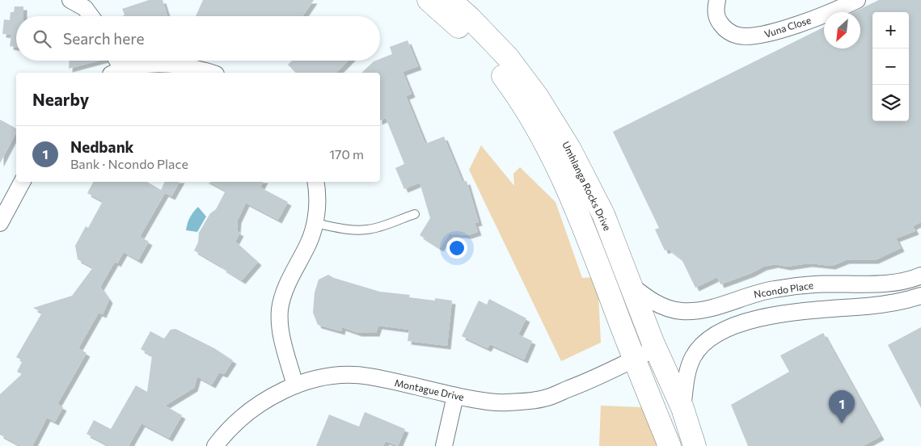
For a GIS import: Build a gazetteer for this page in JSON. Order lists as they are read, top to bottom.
{
  "streets": {
    "main road": ["Umhlanga Rocks Drive"],
    "street": ["Vuna Close", "Ncondo Place", "Montague Drive"]
  },
  "crossings": [
    ["Umhlanga Rocks Drive", "Ncondo Place"],
    ["Umhlanga Rocks Drive", "Montague Drive"]
  ],
  "north": "bottom left",
  "page": {
    "map_buttons": ["+", "−"],
    "search": "Search here",
    "heading": "Nearby",
    "list": [
      {
        "mark": "1",
        "name": "Nedbank",
        "note": "Bank · Ncondo Place",
        "value": "170 m"
      }
    ],
    "pins": "1"
  }
}
